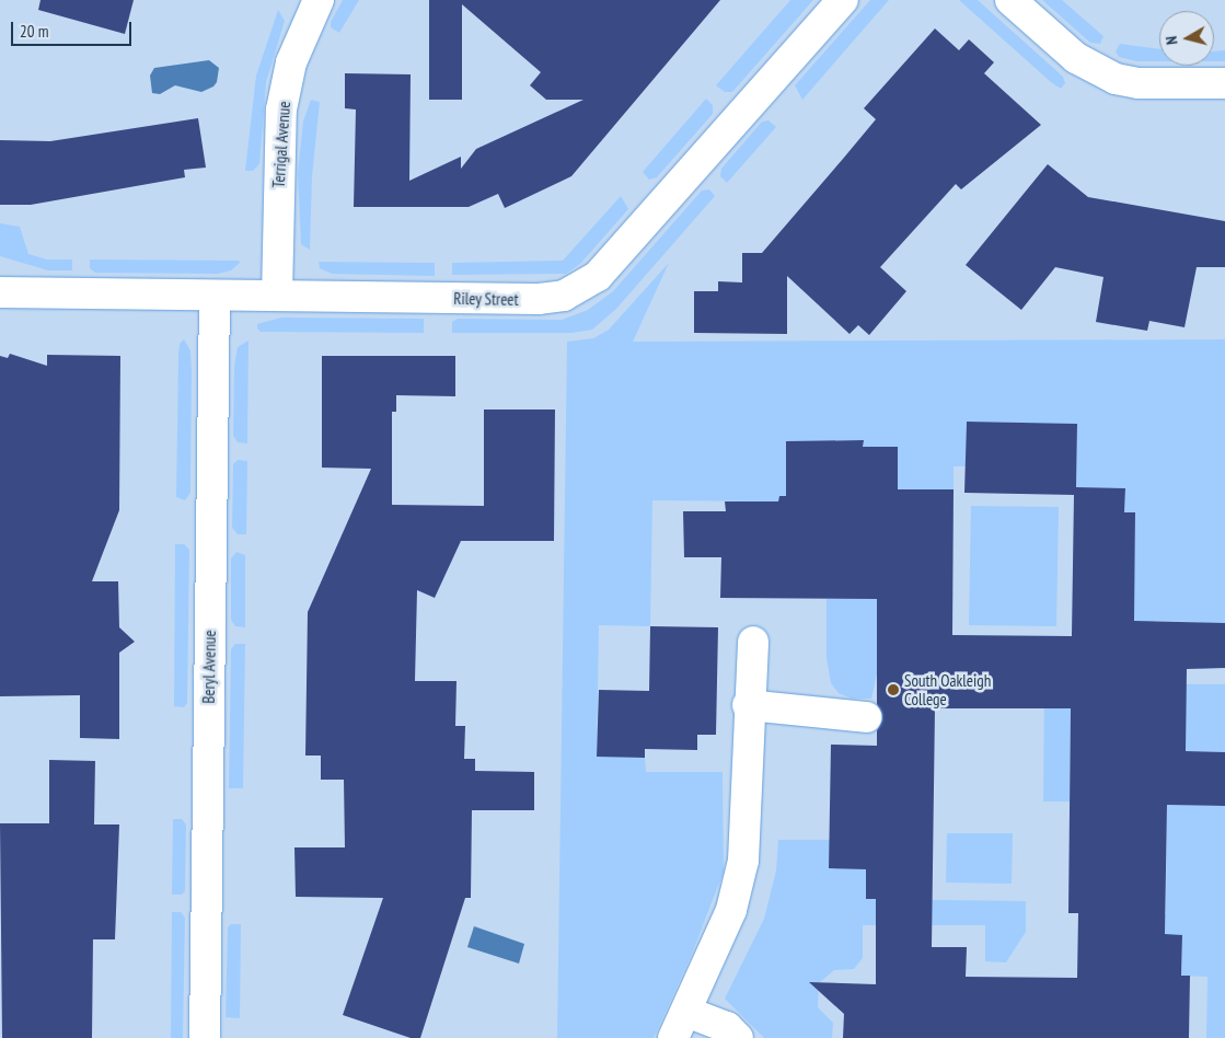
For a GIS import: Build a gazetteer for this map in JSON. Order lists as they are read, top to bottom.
{
  "streets": {
    "street": ["Terrigal Avenue", "Riley Street", "Beryl Avenue"]
  },
  "crossings": [
    ["Terrigal Avenue", "Riley Street"],
    ["Riley Street", "Beryl Avenue"]
  ],
  "places": ["South Oakleigh College"],
  "scale_bar": "20 m",
  "north": "left"
}
